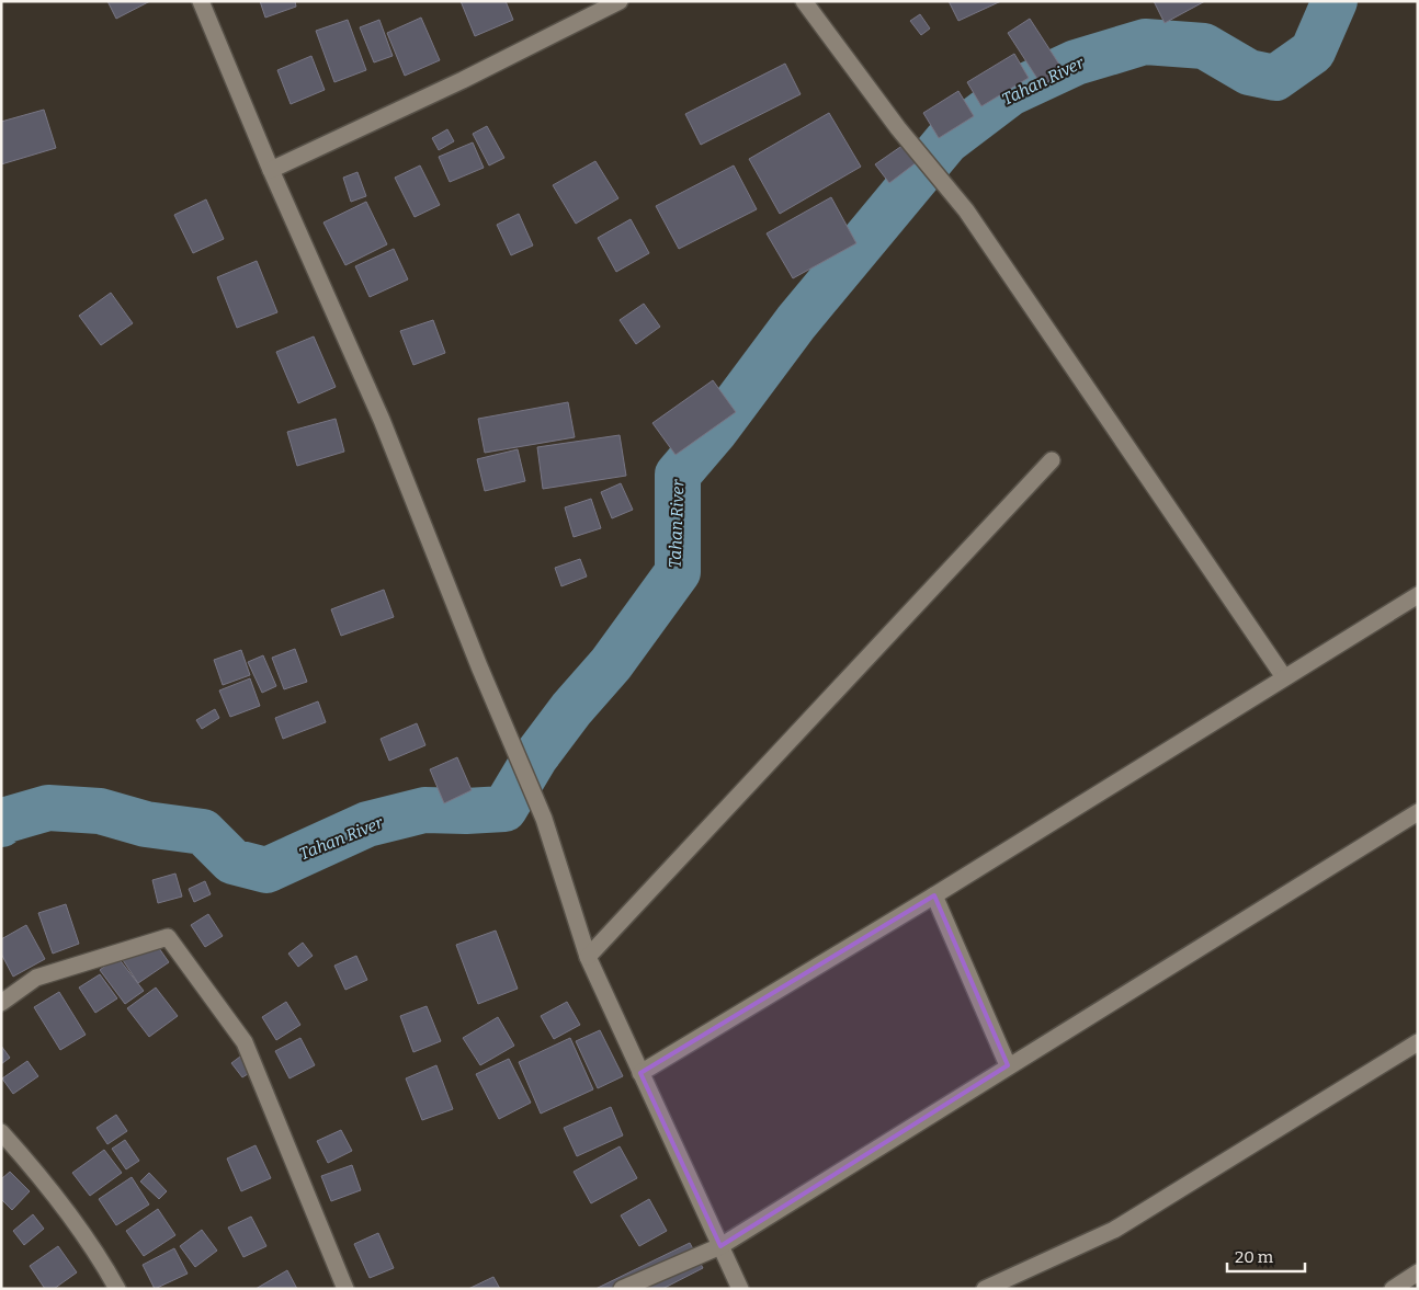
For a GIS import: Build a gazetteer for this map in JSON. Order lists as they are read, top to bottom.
{
  "water": ["Tahan River"],
  "scale_bar": "20 m"
}
